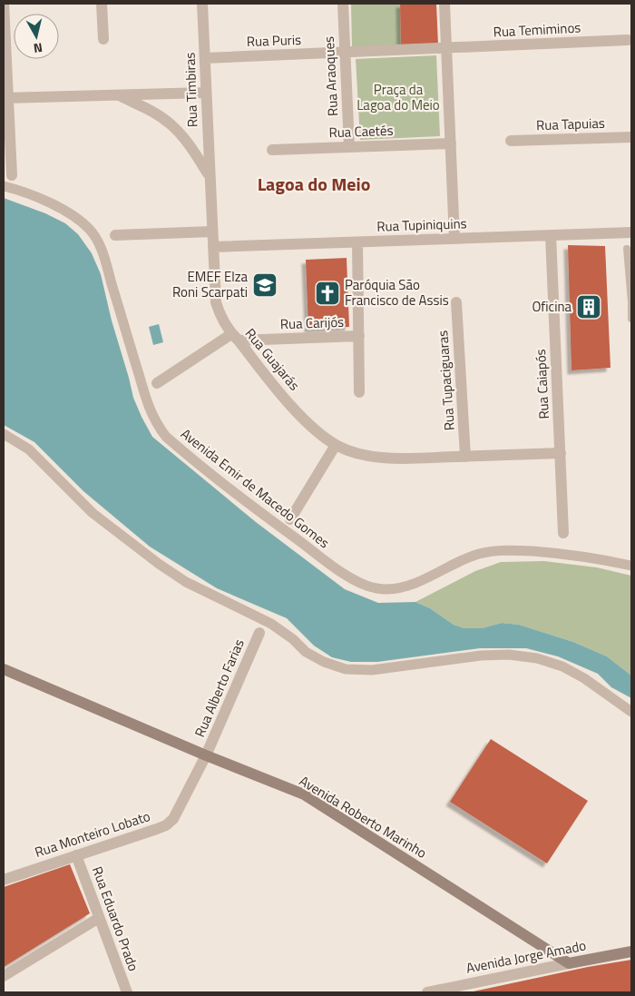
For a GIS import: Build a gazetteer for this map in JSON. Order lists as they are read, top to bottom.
{
  "streets": {
    "main road": ["Avenida Roberto Marinho", "Avenida Jorge Amado"],
    "street": [
      "Rua Temiminos",
      "Rua Puris",
      "Rua Araoques",
      "Rua Timbiras",
      "Rua Tapuias",
      "Rua Caetés",
      "Rua Tupiniquins",
      "Rua Carijós",
      "Rua Guajarás",
      "Rua Tupaciguaras",
      "Rua Caiapós",
      "Avenida Emir de Macedo Gomes",
      "Rua Alberto Farias",
      "Rua Monteiro Lobato",
      "Rua Eduardo Prado"
    ]
  },
  "crossings": [
    ["Rua Temiminos", "Rua Puris"],
    ["Rua Temiminos", "Rua Araoques"],
    ["Rua Puris", "Rua Araoques"],
    ["Rua Puris", "Rua Timbiras"],
    ["Rua Araoques", "Rua Caetés"],
    ["Rua Timbiras", "Rua Guajarás"],
    ["Rua Tupiniquins", "Rua Guajarás"],
    ["Rua Tupiniquins", "Rua Caiapós"],
    ["Rua Carijós", "Rua Guajarás"],
    ["Rua Guajarás", "Rua Tupaciguaras"],
    ["Rua Guajarás", "Rua Caiapós"],
    ["Rua Alberto Farias", "Avenida Roberto Marinho"],
    ["Rua Alberto Farias", "Rua Monteiro Lobato"],
    ["Avenida Roberto Marinho", "Rua Monteiro Lobato"],
    ["Avenida Roberto Marinho", "Avenida Jorge Amado"],
    ["Rua Monteiro Lobato", "Rua Eduardo Prado"]
  ],
  "districts": ["Lagoa do Meio"],
  "parks": ["Praça da Lagoa do Meio"],
  "places": {
    "school or university": ["EMEF Elza Roni Scarpati"],
    "church": ["Paróquia São Francisco de Assis"],
    "building": ["Oficina"]
  },
  "north": "bottom"
}
